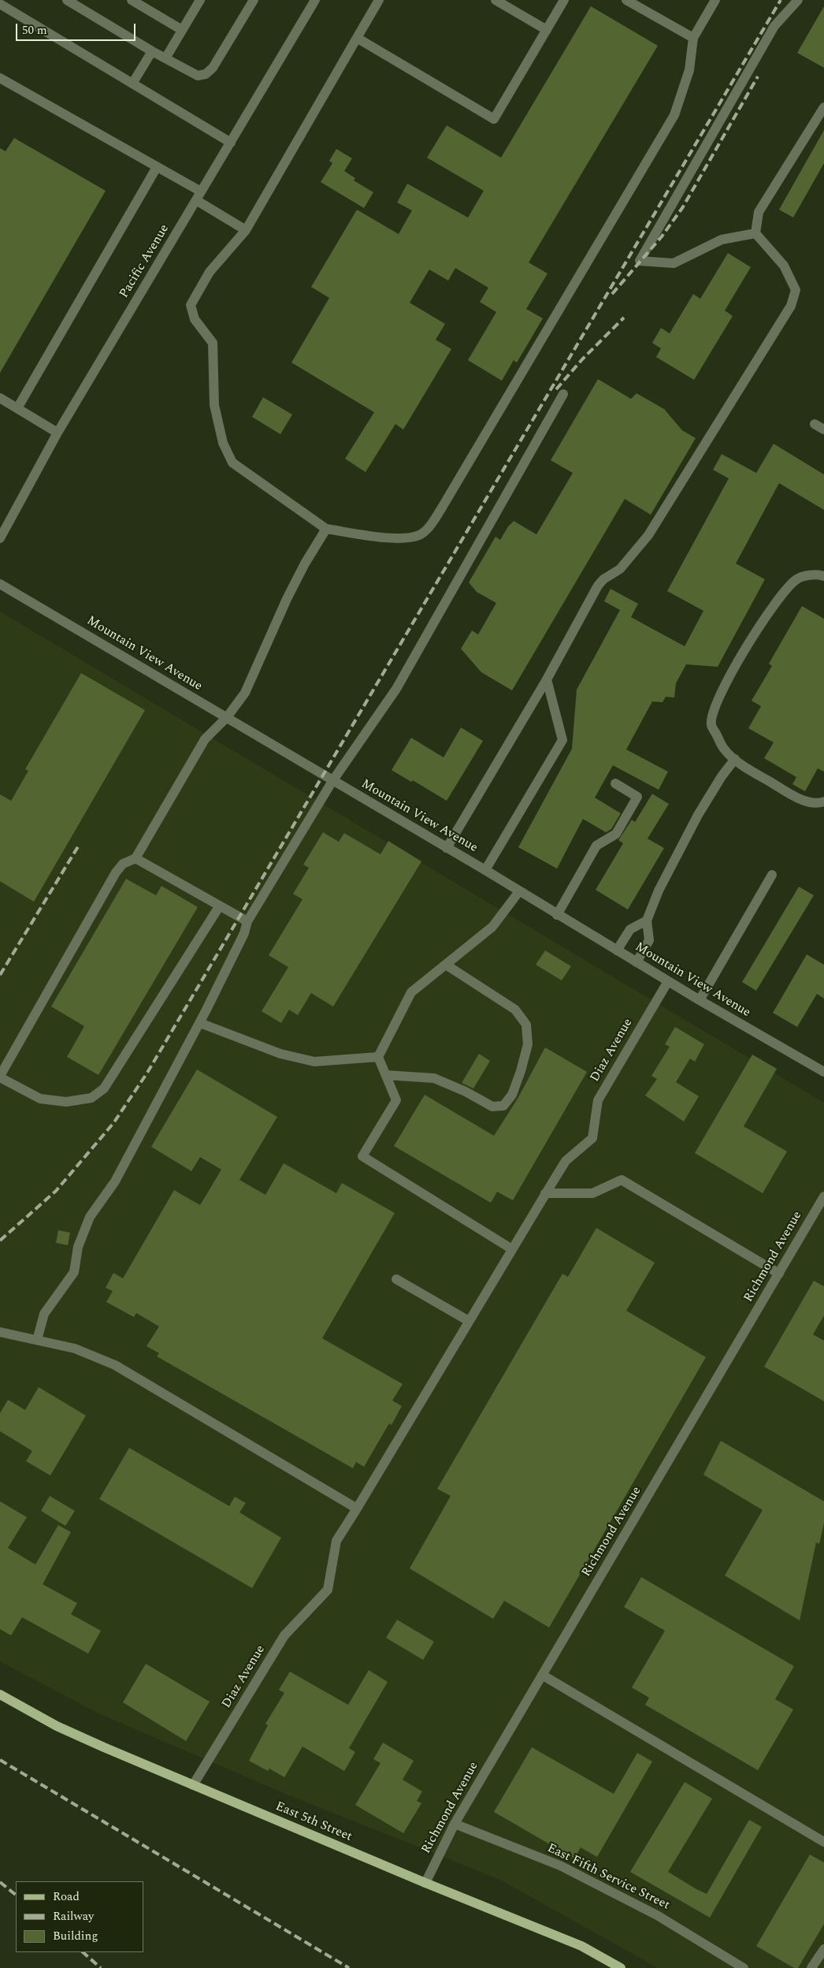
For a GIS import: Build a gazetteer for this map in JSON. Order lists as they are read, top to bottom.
{
  "streets": {
    "main road": ["East 5th Street"],
    "street": [
      "Pacific Avenue",
      "Mountain View Avenue",
      "Diaz Avenue",
      "Richmond Avenue",
      "East Fifth Service Street"
    ]
  },
  "crossings": [
    ["Mountain View Avenue", "Diaz Avenue"],
    ["Diaz Avenue", "East 5th Street"],
    ["Richmond Avenue", "East 5th Street"],
    ["Richmond Avenue", "East Fifth Service Street"]
  ],
  "legend": ["Road", "Railway", "Building"],
  "scale_bar": "50 m"
}
